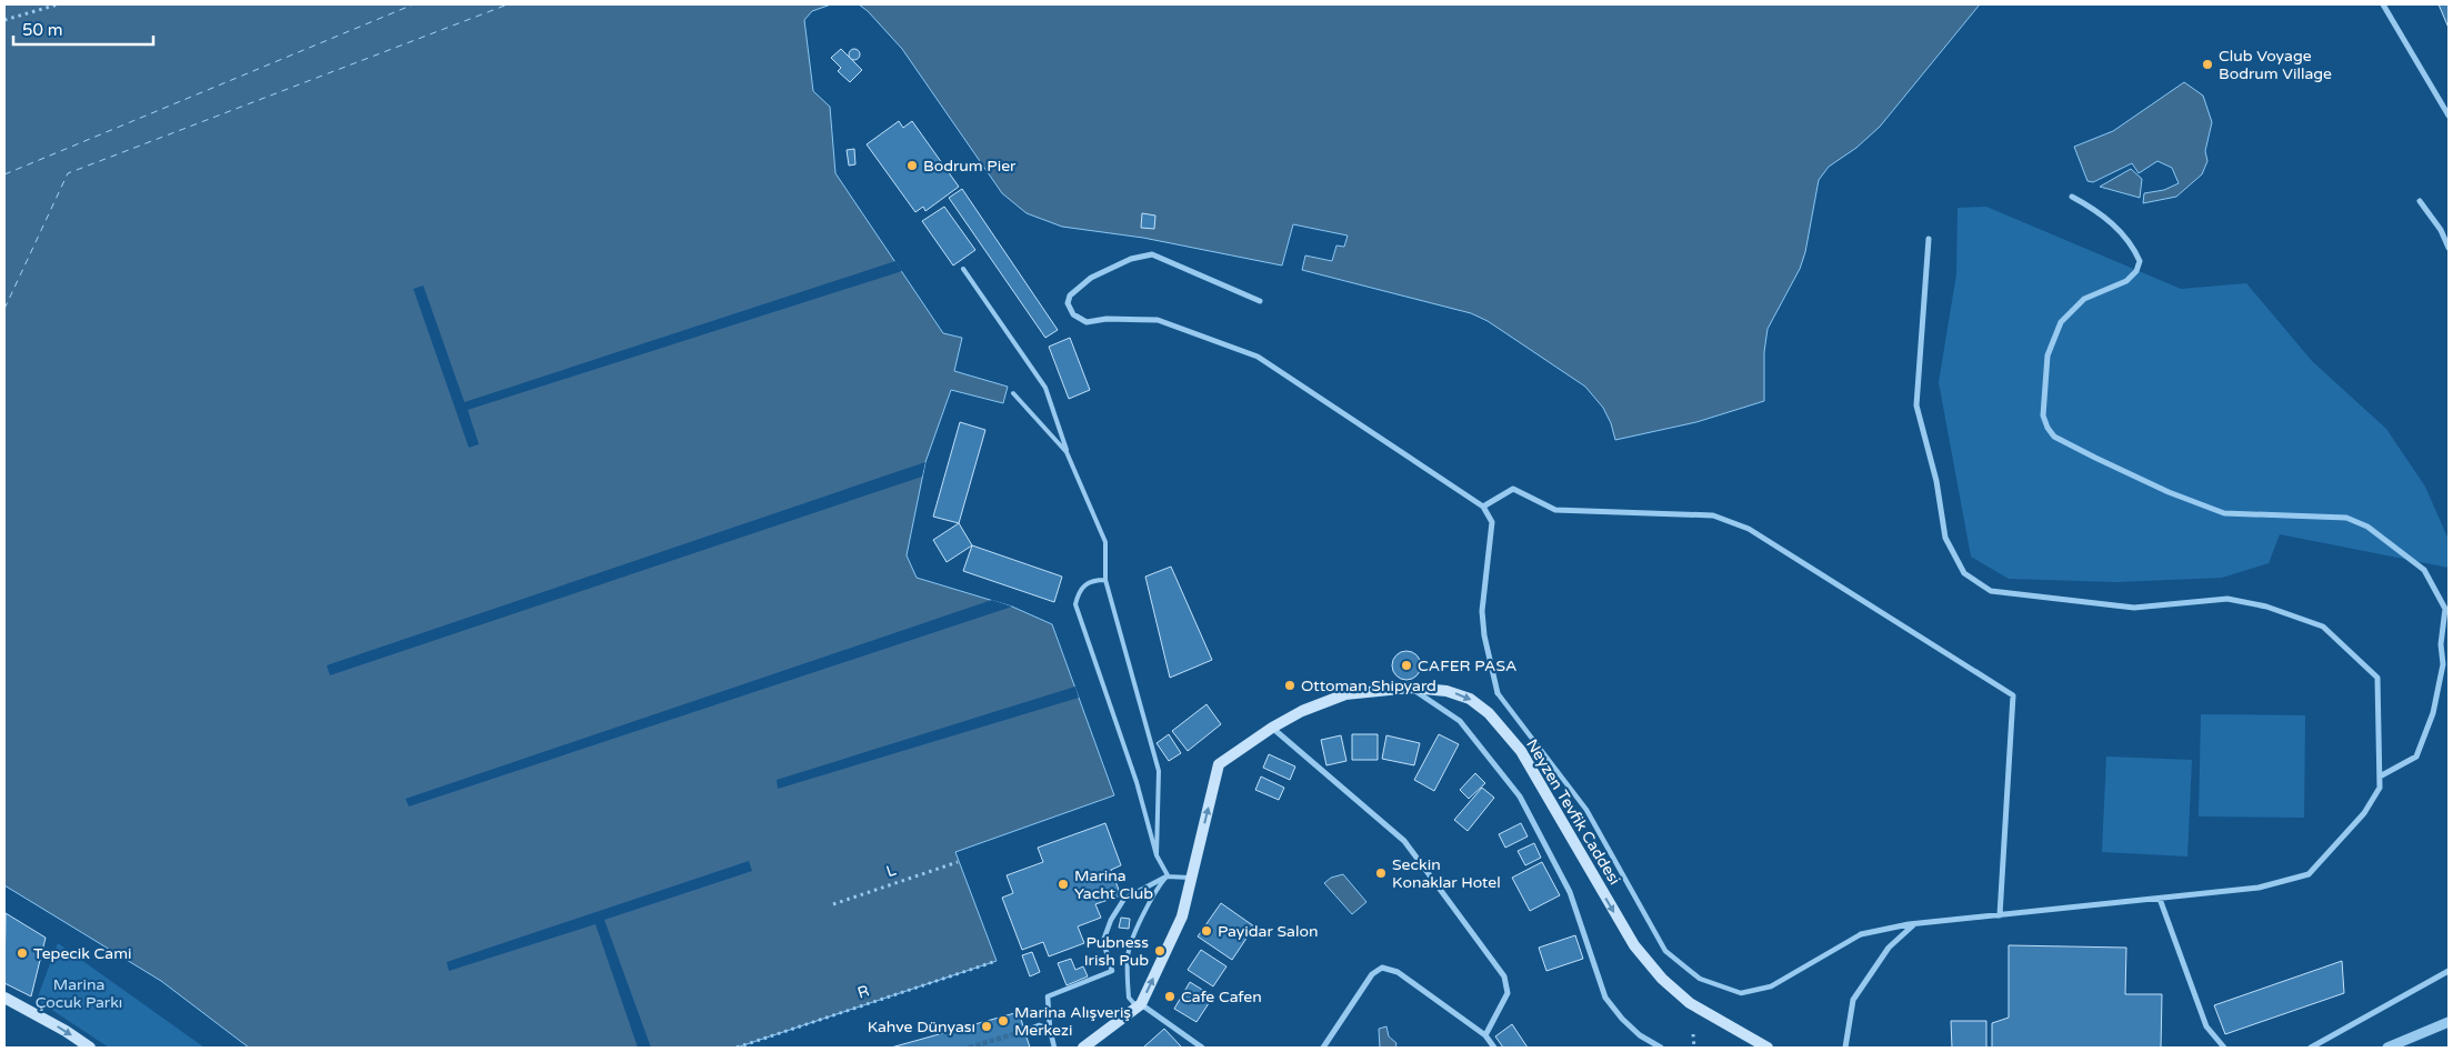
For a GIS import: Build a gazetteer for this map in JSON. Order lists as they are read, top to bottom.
{
  "streets": {
    "main road": ["Neyzen Tevfik Caddesi"],
    "path": ["L", "R"]
  },
  "parks": ["Marina Çocuk Parkı"],
  "places": [
    "Club Voyage Bodrum Village",
    "Bodrum Pier",
    "CAFER PASA",
    "Ottoman Shipyard",
    "Seckin Konaklar Hotel",
    "Marina Yacht Club",
    "Payidar Salon",
    "Pubness Irish Pub",
    "Tepecik Cami",
    "Cafe Cafen",
    "Marina Alışveriş Merkezi",
    "Kahve Dünyası"
  ],
  "scale_bar": "50 m"
}
